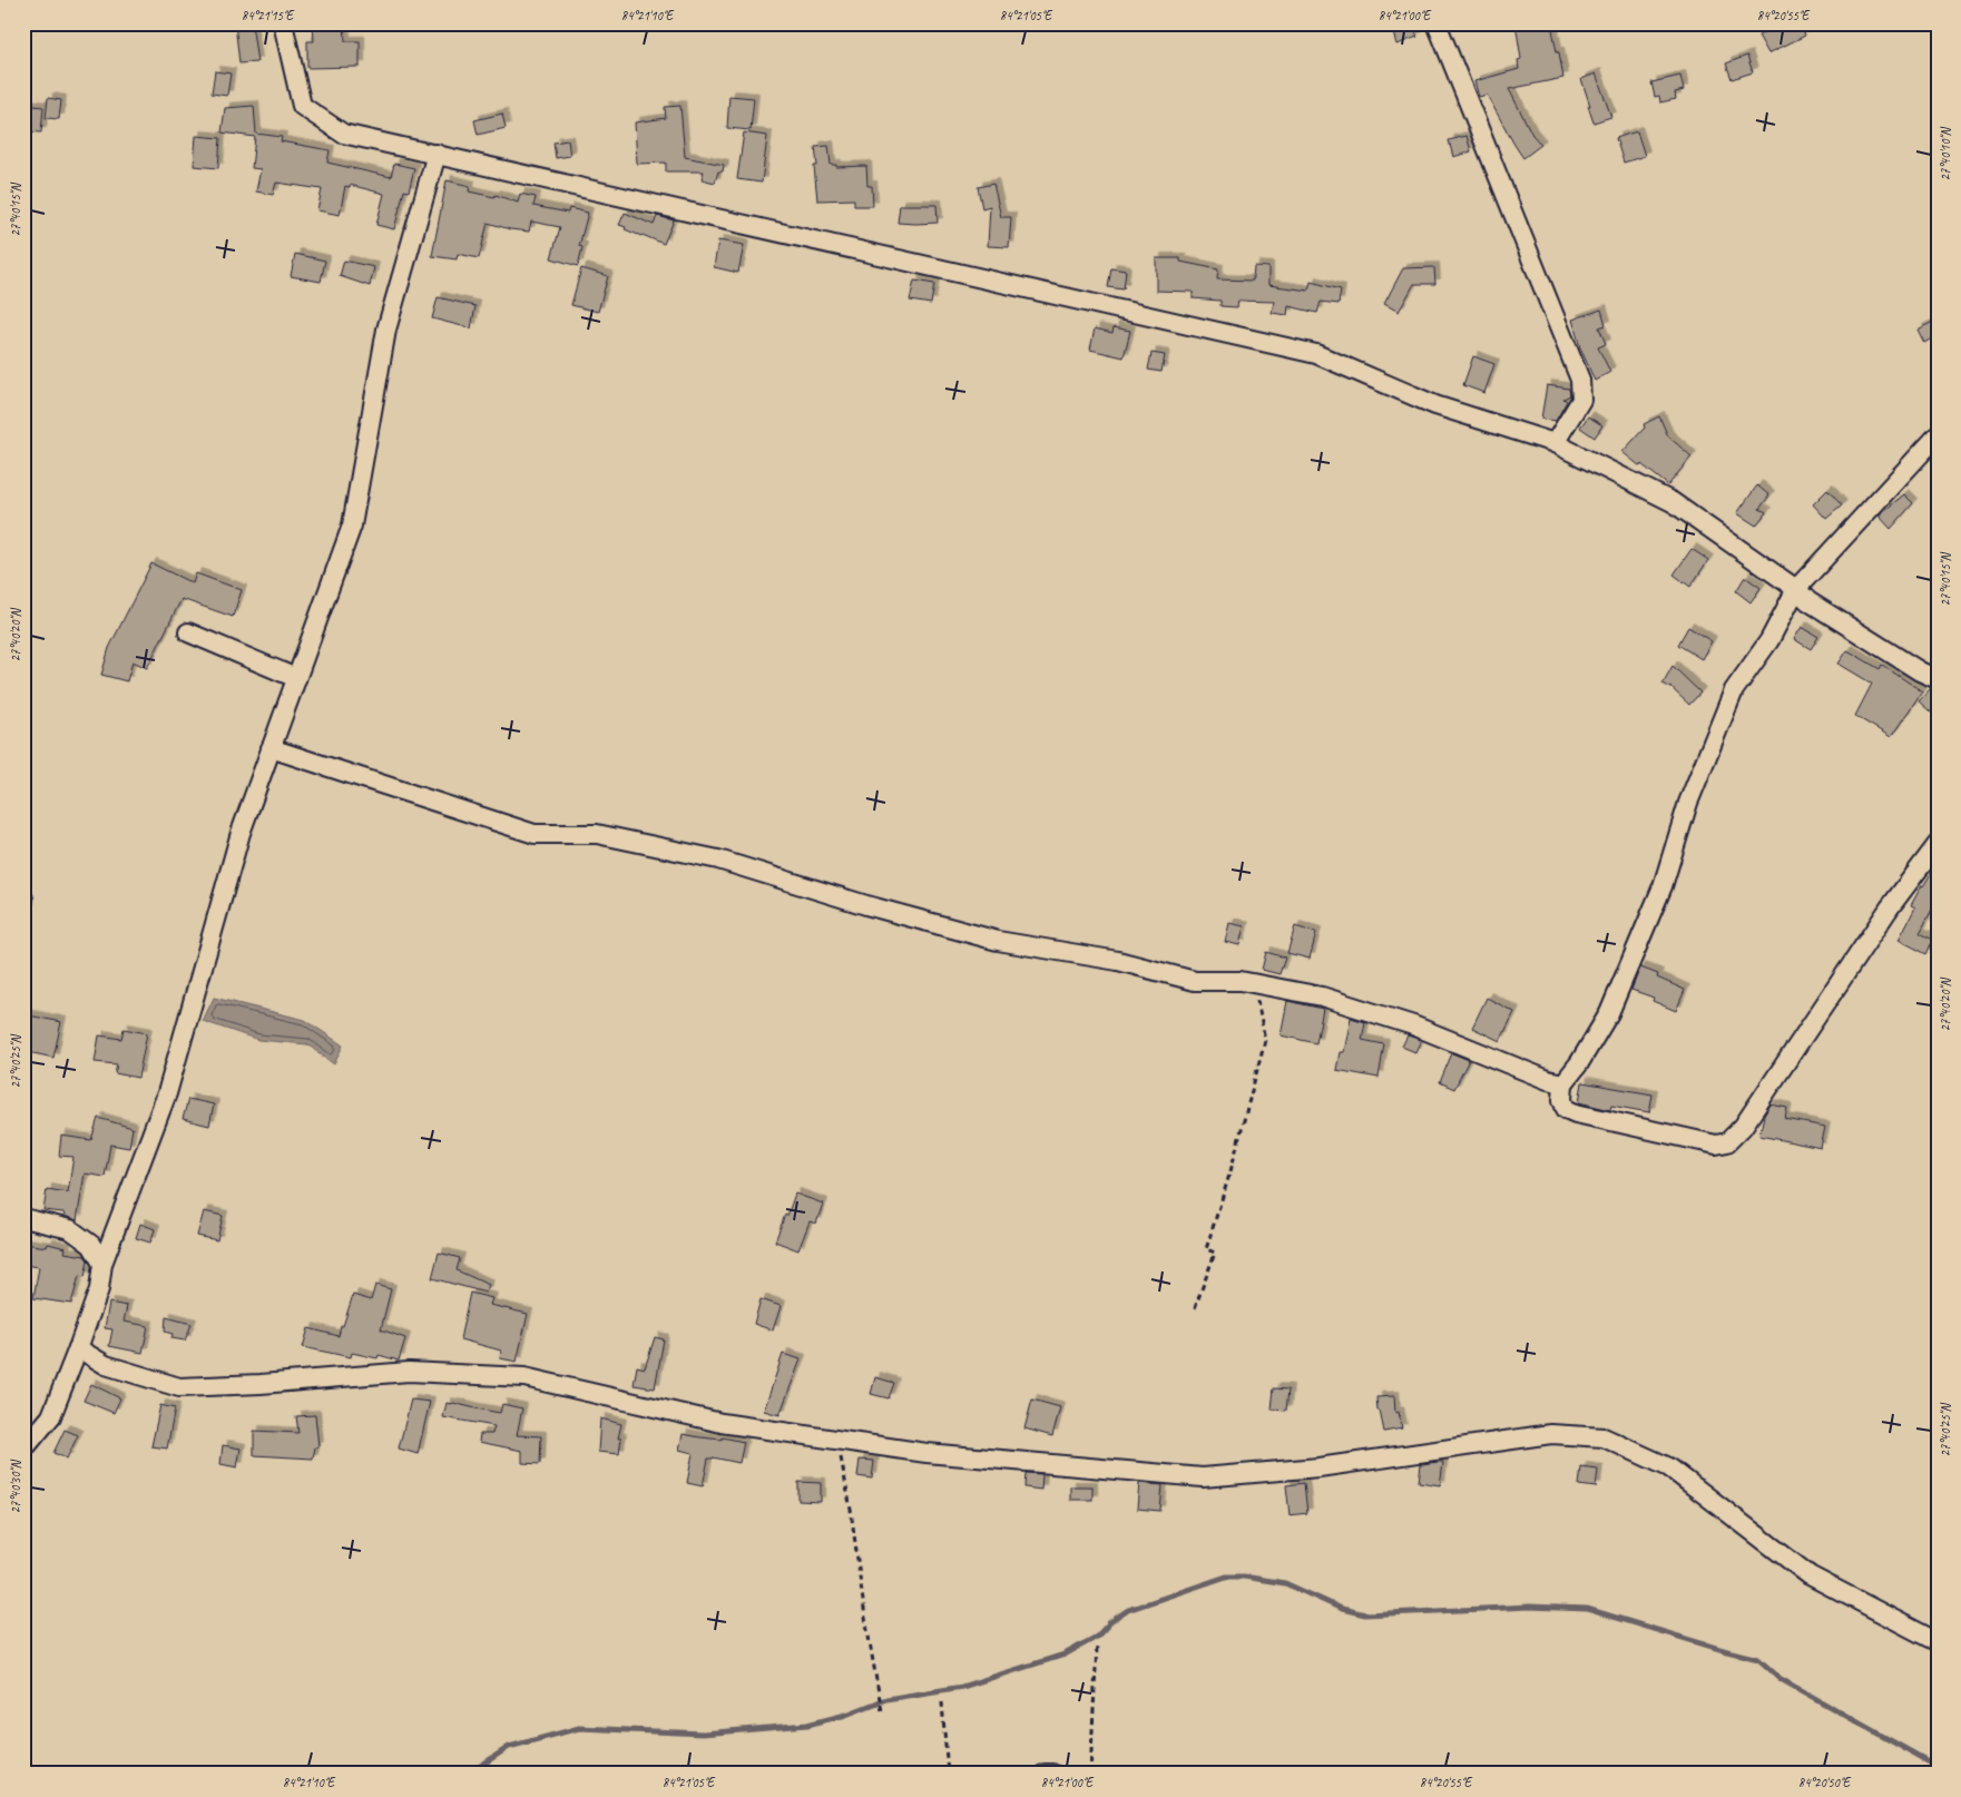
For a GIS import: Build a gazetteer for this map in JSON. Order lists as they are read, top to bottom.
{
  "coordinates": [
    "84°21'15\"E",
    "84°21'10\"E",
    "84°21'05\"E",
    "84°21'00\"E",
    "84°20'55\"E",
    "27°40'10\"N",
    "27°40'15\"N",
    "27°40'20\"N",
    "27°40'25\"N",
    "27°40'30\"N",
    "84°20'50\"E"
  ]
}
